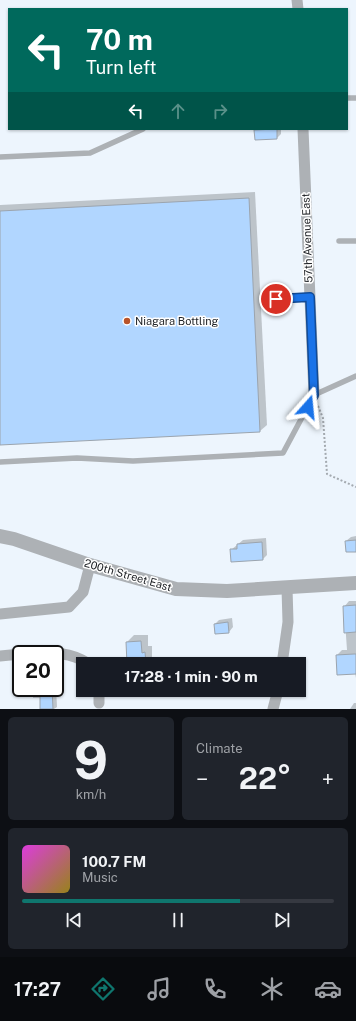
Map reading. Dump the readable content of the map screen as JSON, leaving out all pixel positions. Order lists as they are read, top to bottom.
{
  "streets": {
    "street": ["57th Avenue East", "200th Street East"]
  },
  "places": ["Niagara Bottling"],
  "page": {
    "turn": ["70 m", "Turn left"],
    "limit": "20",
    "trip": "17:28 · 1 min · 90 m",
    "tile": [
      ["9", "km/h"],
      "Climate"
    ],
    "heat": ["−", "22°", "+"],
    "song": ["100.7 FM", "Music"],
    "tabs": "17:27"
  }
}
